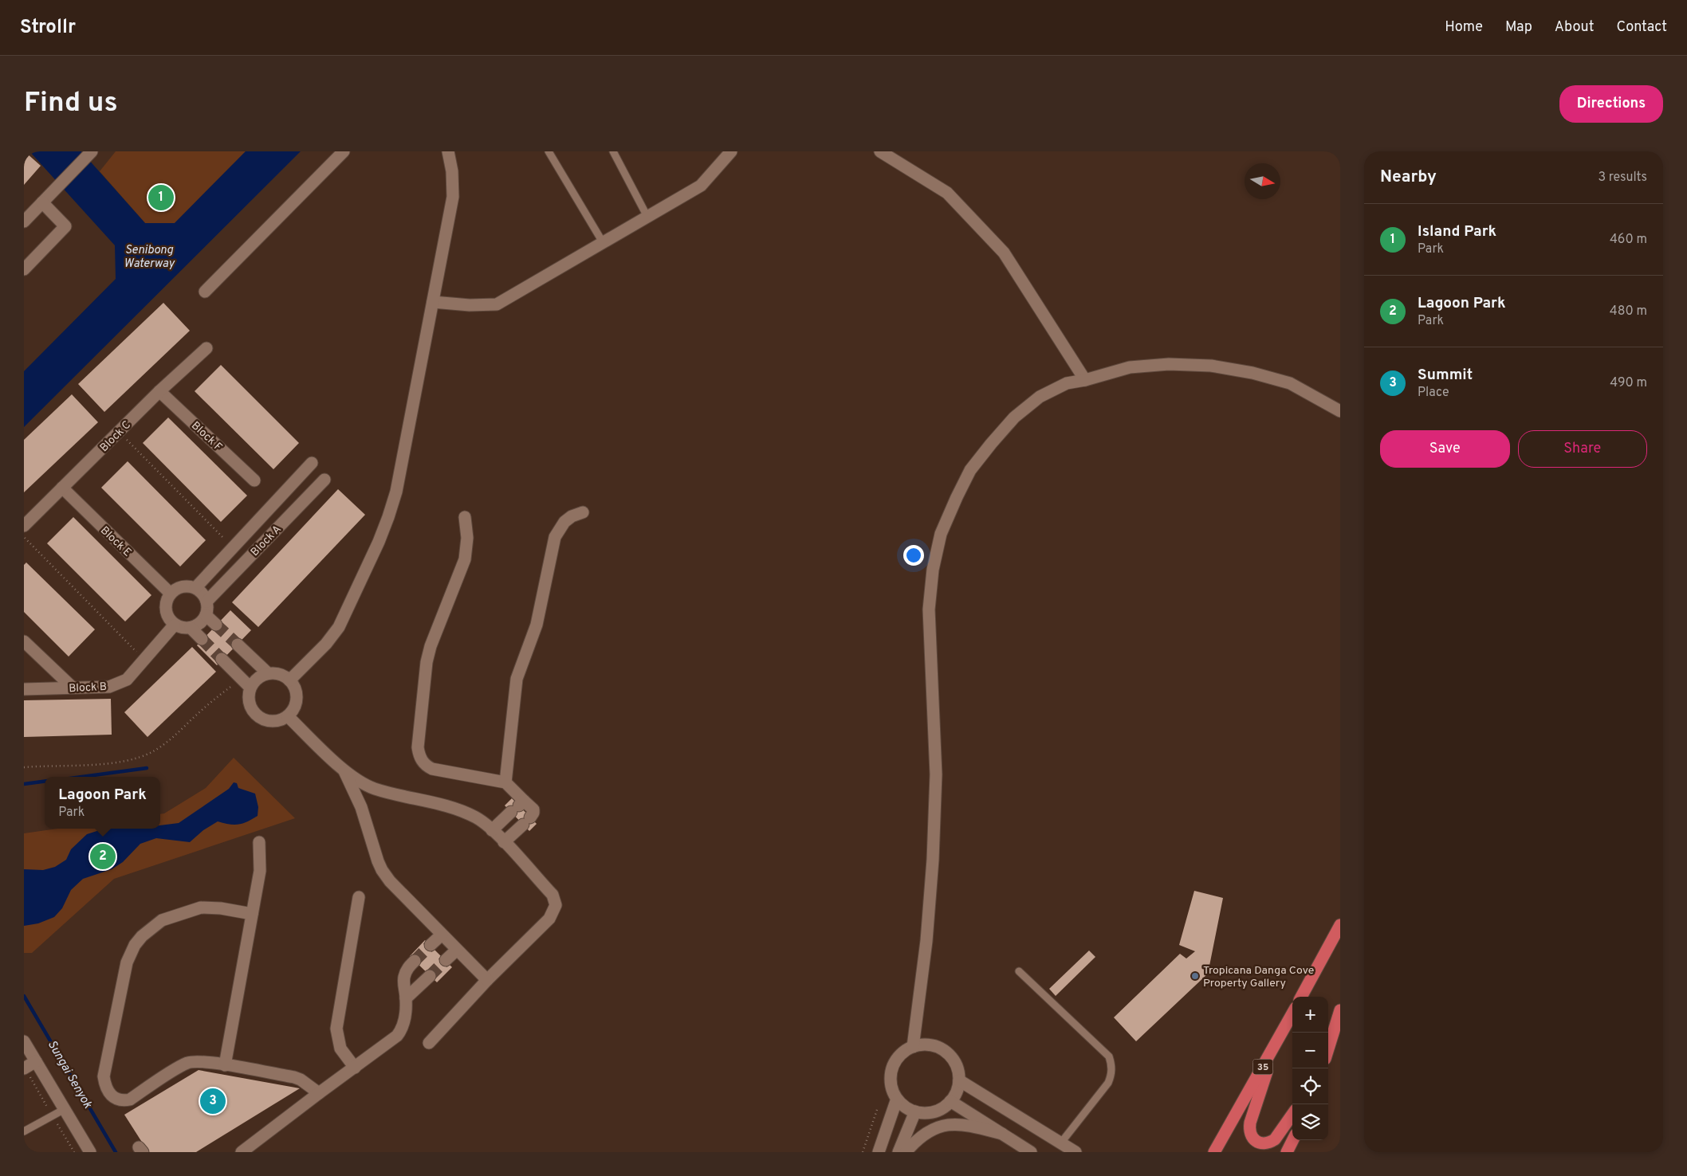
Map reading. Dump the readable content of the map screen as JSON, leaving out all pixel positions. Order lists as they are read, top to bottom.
{
  "streets": {
    "highway": ["35"],
    "street": [
      "Block C",
      "Block F",
      "Block A",
      "Block E",
      "Block B"
    ]
  },
  "crossings": [
    ["Block C", "Block F"],
    ["Block C", "Block E"],
    ["Block A", "Block E"],
    ["Block A", "Block B"],
    ["Block E", "Block B"]
  ],
  "water": ["Senibong Waterway", "Sungai Senyok"],
  "places": ["Tropicana Danga Cove Property Gallery"],
  "north": "right",
  "page": {
    "header": "Strollr",
    "nav": [
      "Home",
      "Map",
      "About",
      "Contact"
    ],
    "buttons": [
      "Directions",
      ["Save", "Share"]
    ],
    "title": "Find us",
    "heading": ["Nearby", "3 results"],
    "pins": ["1", "2", "3"],
    "list": [
      {
        "mark": "1",
        "name": "Island Park",
        "note": "Park",
        "value": "460 m"
      },
      {
        "mark": "2",
        "name": "Lagoon Park",
        "note": "Park",
        "value": "480 m"
      },
      {
        "mark": "3",
        "name": "Summit",
        "note": "Place",
        "value": "490 m"
      }
    ],
    "popup": ["Lagoon Park", "Park"],
    "map_buttons": ["+", "−"]
  }
}
